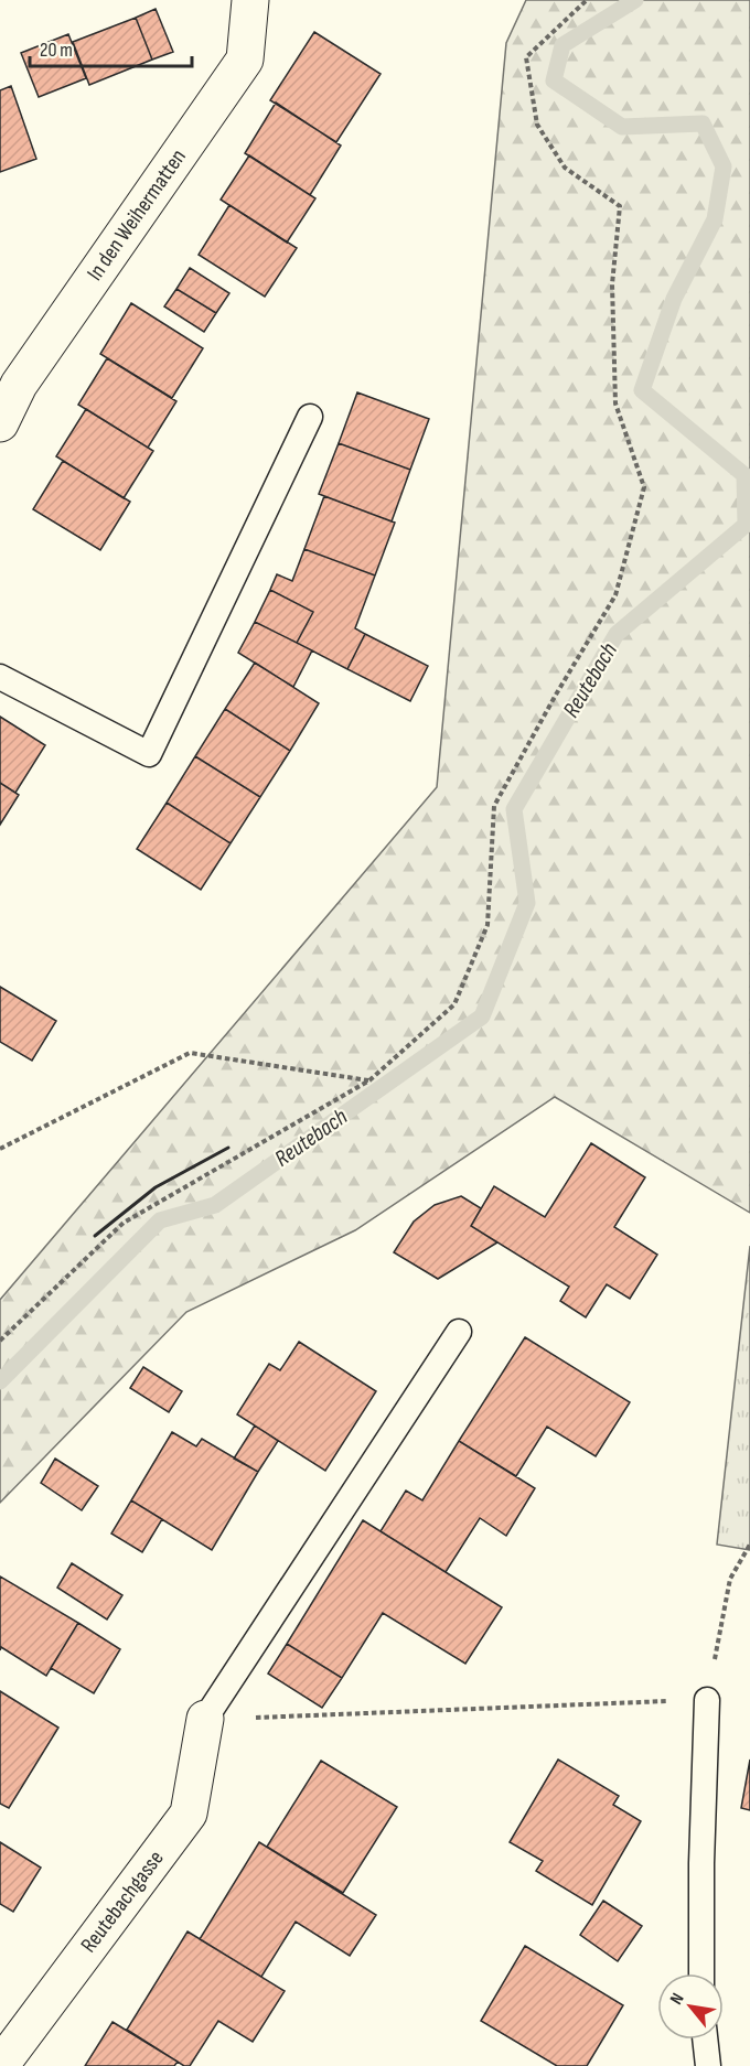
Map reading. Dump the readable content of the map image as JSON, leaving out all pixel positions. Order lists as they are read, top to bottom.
{
  "streets": {
    "street": ["In den Weihermatten", "Reutebachgasse"]
  },
  "water": ["Reutebach"],
  "scale_bar": "20 m",
  "north": "top left"
}
